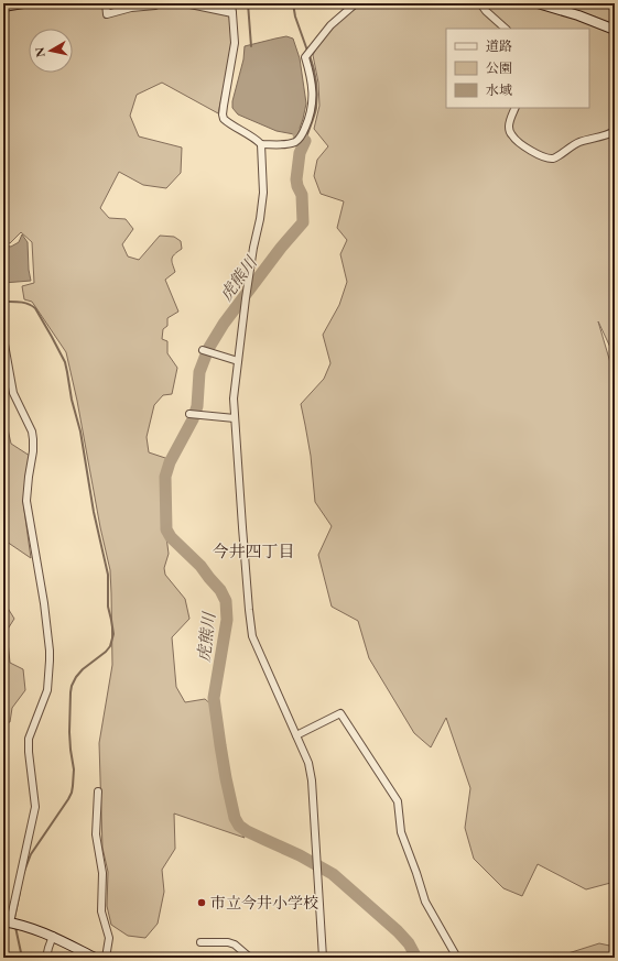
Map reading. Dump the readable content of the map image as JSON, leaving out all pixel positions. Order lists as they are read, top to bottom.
{
  "districts": ["今井四丁目"],
  "water": ["虎熊川"],
  "places": ["市立今井小学校"],
  "legend": ["道路", "公園", "水域"],
  "north": "left"
}
